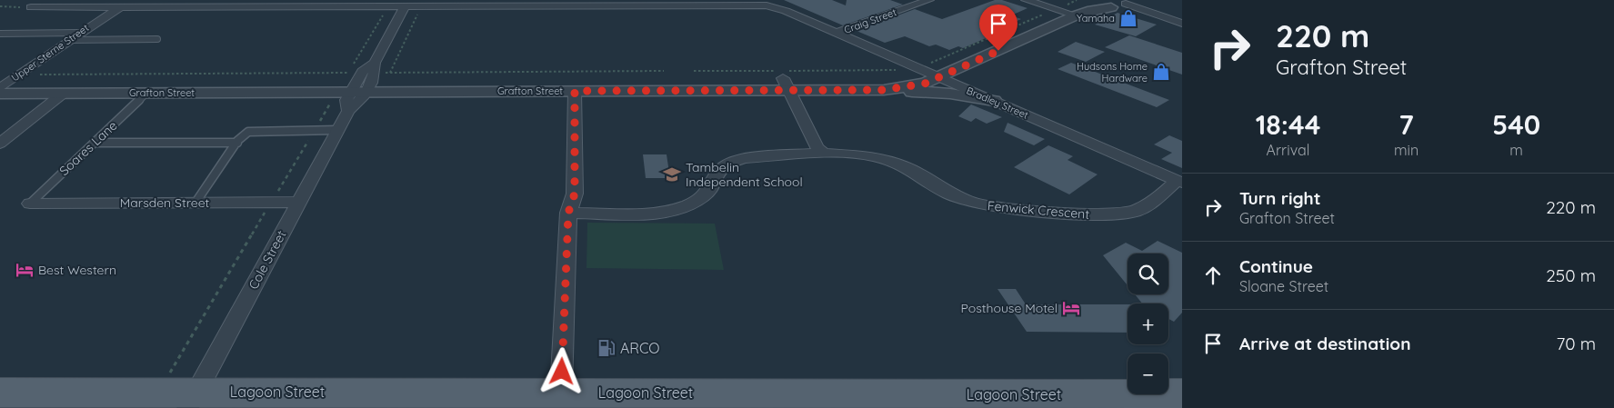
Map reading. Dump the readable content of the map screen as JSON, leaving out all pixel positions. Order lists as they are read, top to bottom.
{
  "streets": {
    "main road": ["Lagoon Street"],
    "street": [
      "Craig Street",
      "Upper Sterne Street",
      "Grafton Street",
      "Bradley Street",
      "Marsden Street",
      "Fenwick Crescent",
      "Cole Street"
    ],
    "lane": ["Soares Lane"]
  },
  "crossings": [
    ["Craig Street", "Bradley Street"],
    ["Upper Sterne Street", "Grafton Street"],
    ["Upper Sterne Street", "Bradley Street"],
    ["Grafton Street", "Bradley Street"],
    ["Grafton Street", "Soares Lane"],
    ["Grafton Street", "Cole Street"],
    ["Bradley Street", "Fenwick Crescent"],
    ["Soares Lane", "Marsden Street"],
    ["Marsden Street", "Cole Street"],
    ["Cole Street", "Lagoon Street"]
  ],
  "places": {
    "shop": ["Yamaha", "Hudsons Home Hardware"],
    "school or university": ["Tambelin Independent School"],
    "hotel": ["Best Western", "Posthouse Motel"],
    "fuel station": ["ARCO"]
  },
  "page": {
    "turn": ["220 m", "Grafton Street"],
    "eta": [
      "18:44",
      "Arrival",
      "7",
      "min",
      "540",
      "m"
    ],
    "list": [
      {
        "name": "Turn right",
        "note": "Grafton Street",
        "value": "220 m"
      },
      {
        "name": "Continue",
        "note": "Sloane Street",
        "value": "250 m"
      },
      {
        "name": "Arrive at destination",
        "value": "70 m"
      }
    ],
    "map_buttons": ["+", "−"]
  }
}
